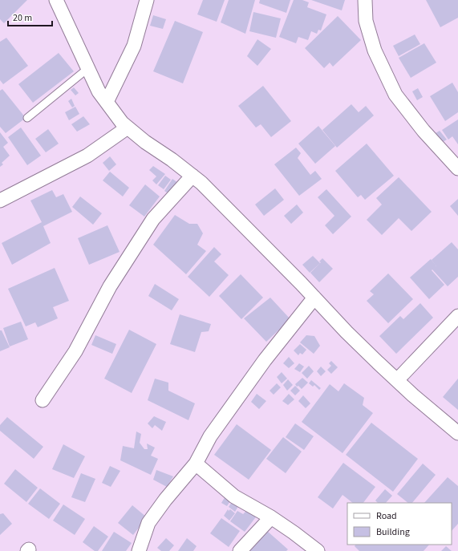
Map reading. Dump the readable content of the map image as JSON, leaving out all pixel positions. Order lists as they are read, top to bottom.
{
  "legend": ["Road", "Building"],
  "scale_bar": "20 m"
}
